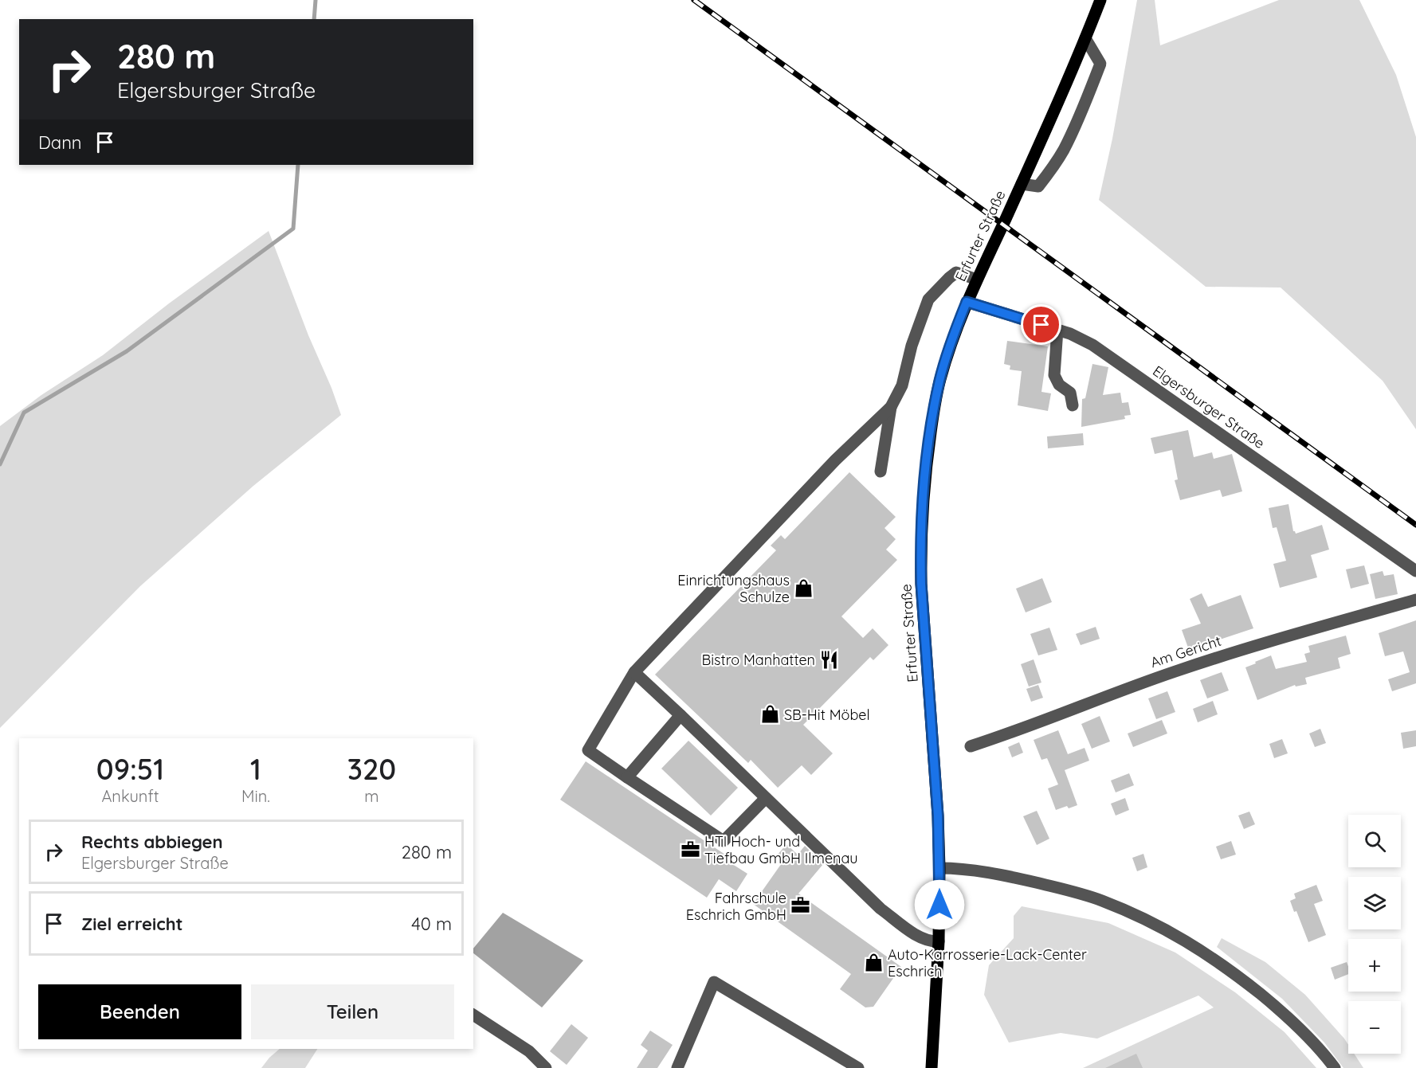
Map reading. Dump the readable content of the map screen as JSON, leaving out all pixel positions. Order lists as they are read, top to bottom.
{
  "streets": {
    "main road": ["Erfurter Straße"],
    "street": ["Elgersburger Straße", "Am Gericht"]
  },
  "crossings": [
    ["Erfurter Straße", "Elgersburger Straße"]
  ],
  "places": {
    "shop": ["Einrichtungshaus Schulze", "SB-Hit Möbel", "Auto-Karrosserie-Lack-Center Eschrich"],
    "restaurant": ["Bistro Manhatten"],
    "office": ["HTI Hoch- und Tiefbau GmbH Ilmenau", "Fahrschule Eschrich GmbH"]
  },
  "page": {
    "turn": ["280 m", "Elgersburger Straße"],
    "then": "Dann",
    "eta": [
      "09:51",
      "Ankunft",
      "1",
      "Min.",
      "320",
      "m"
    ],
    "map_buttons": ["+", "−"],
    "list": [
      {
        "name": "Rechts abbiegen",
        "note": "Elgersburger Straße",
        "value": "280 m"
      },
      {
        "name": "Ziel erreicht",
        "value": "40 m"
      }
    ],
    "buttons": ["Beenden", "Teilen"]
  }
}
